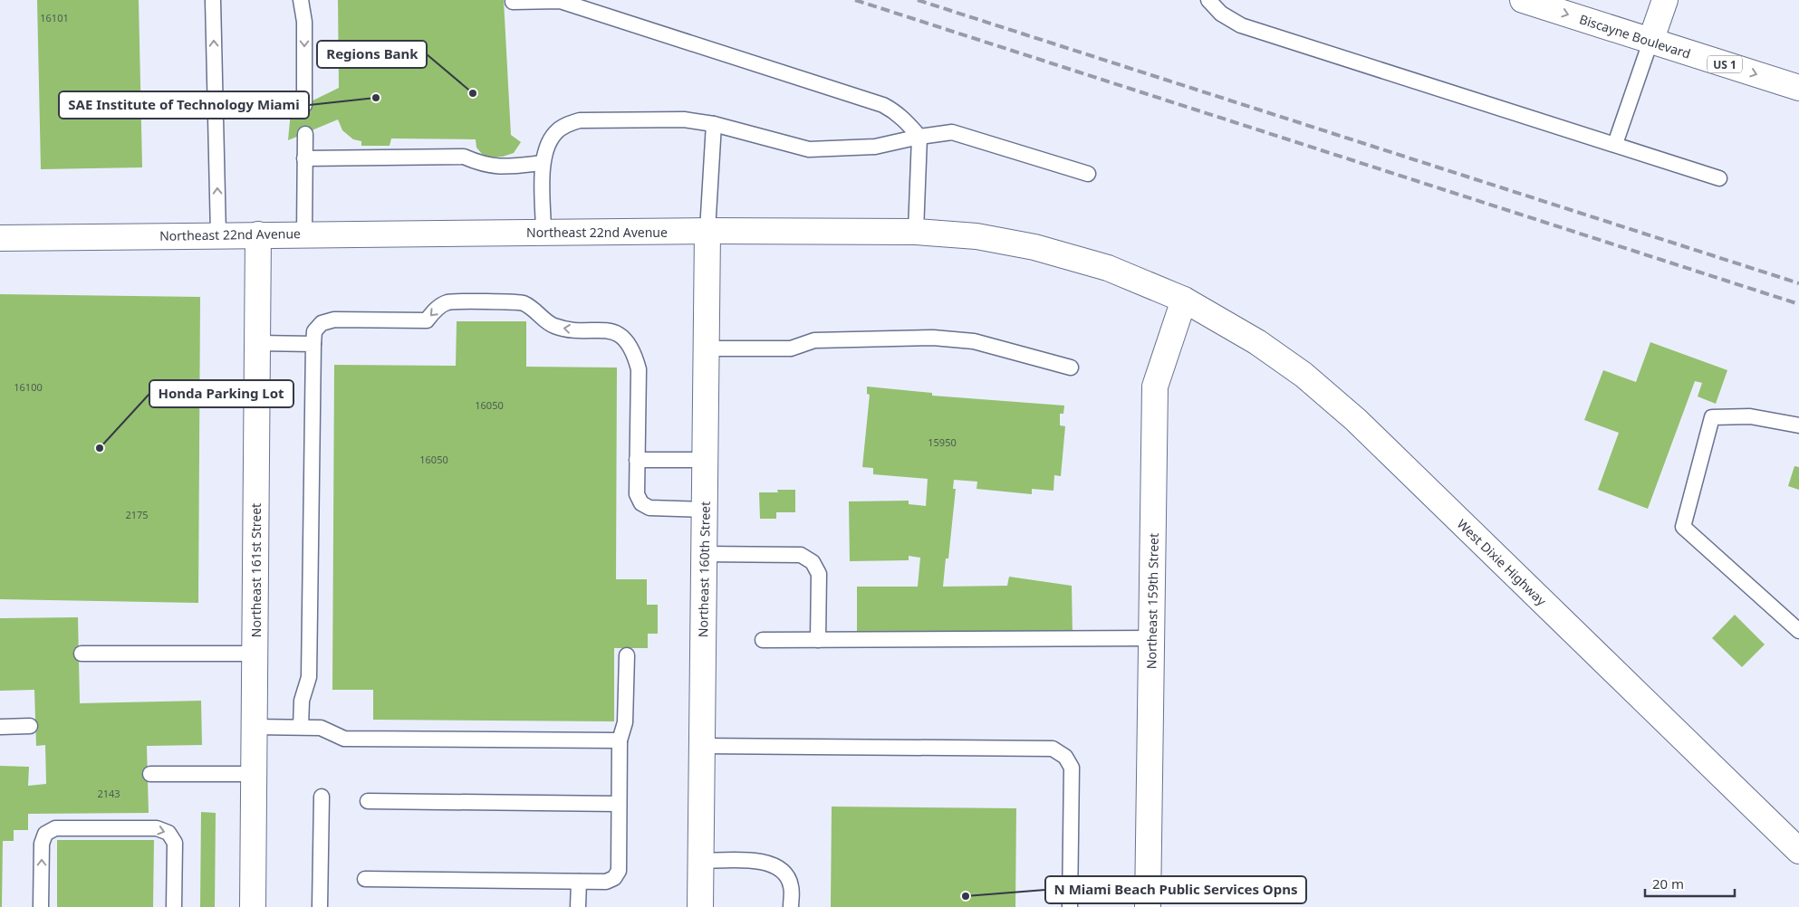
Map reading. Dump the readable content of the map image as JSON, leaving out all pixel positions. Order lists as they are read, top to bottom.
{
  "streets": {
    "main road": [
      "Biscayne Boulevard",
      "US 1",
      "Northeast 22nd Avenue",
      "West Dixie Highway",
      "Northeast 160th Street",
      "Northeast 161st Street",
      "Northeast 159th Street"
    ]
  },
  "crossings": [
    ["Northeast 22nd Avenue", "West Dixie Highway"],
    ["Northeast 22nd Avenue", "Northeast 160th Street"],
    ["Northeast 22nd Avenue", "Northeast 161st Street"],
    ["Northeast 22nd Avenue", "Northeast 159th Street"],
    ["West Dixie Highway", "Northeast 159th Street"]
  ],
  "one_way": ["Biscayne Boulevard"],
  "places": [
    "Regions Bank",
    "SAE Institute of Technology Miami",
    "Honda Parking Lot",
    "N Miami Beach Public Services Opns"
  ],
  "house_numbers": [
    "16101",
    "16100",
    "16050",
    "15950",
    "16050",
    "2175",
    "2143"
  ],
  "scale_bar": "20 m"
}
